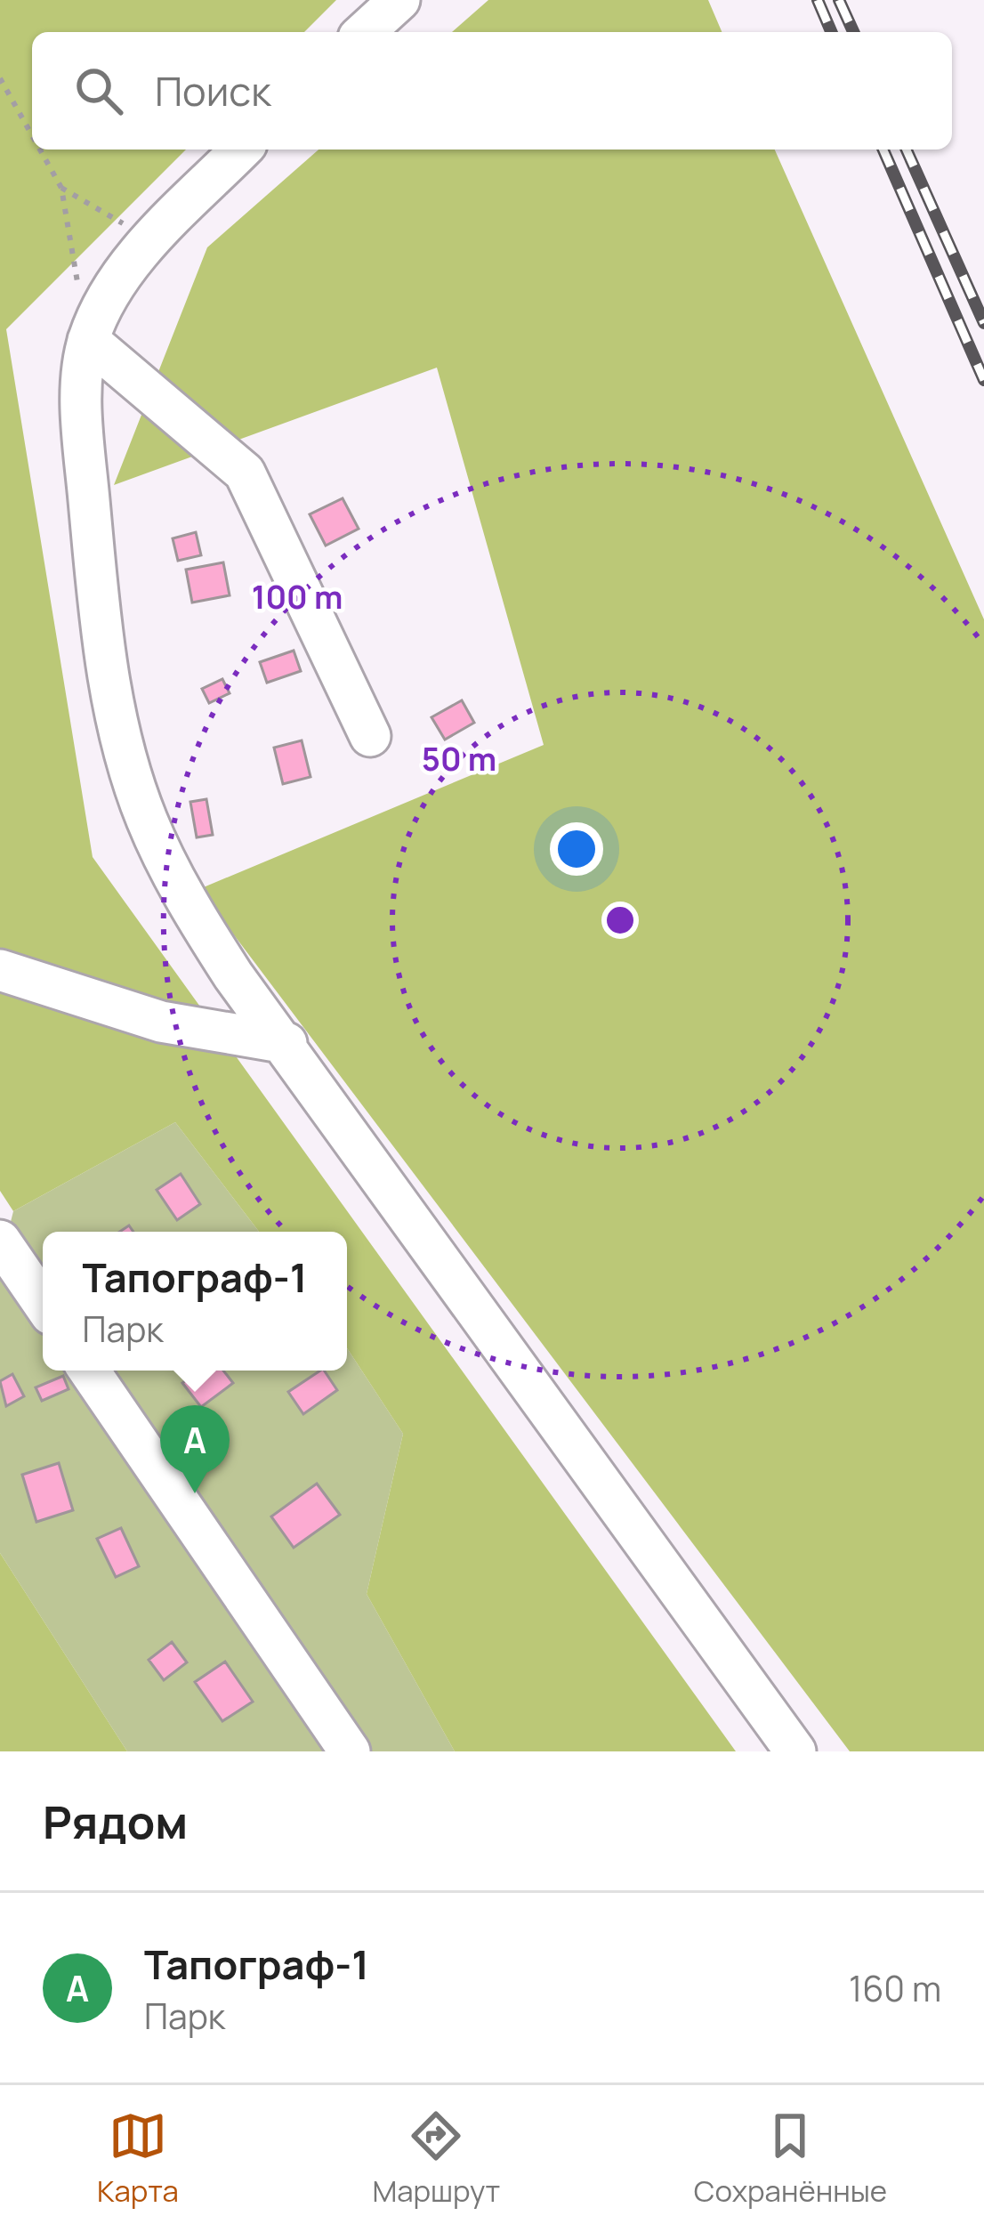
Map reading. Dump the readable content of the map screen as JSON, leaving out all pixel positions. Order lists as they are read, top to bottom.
{
  "page": {
    "search": "Поиск",
    "popup": ["Тапограф-1", "Парк"],
    "pins": "A",
    "heading": "Рядом",
    "list": [
      {
        "mark": "A",
        "name": "Тапограф-1",
        "note": "Парк",
        "value": "160 m"
      }
    ],
    "nav": ["Карта", "Маршрут", "Сохранённые"]
  },
  "rings": ["100 m", "50 m"]
}
